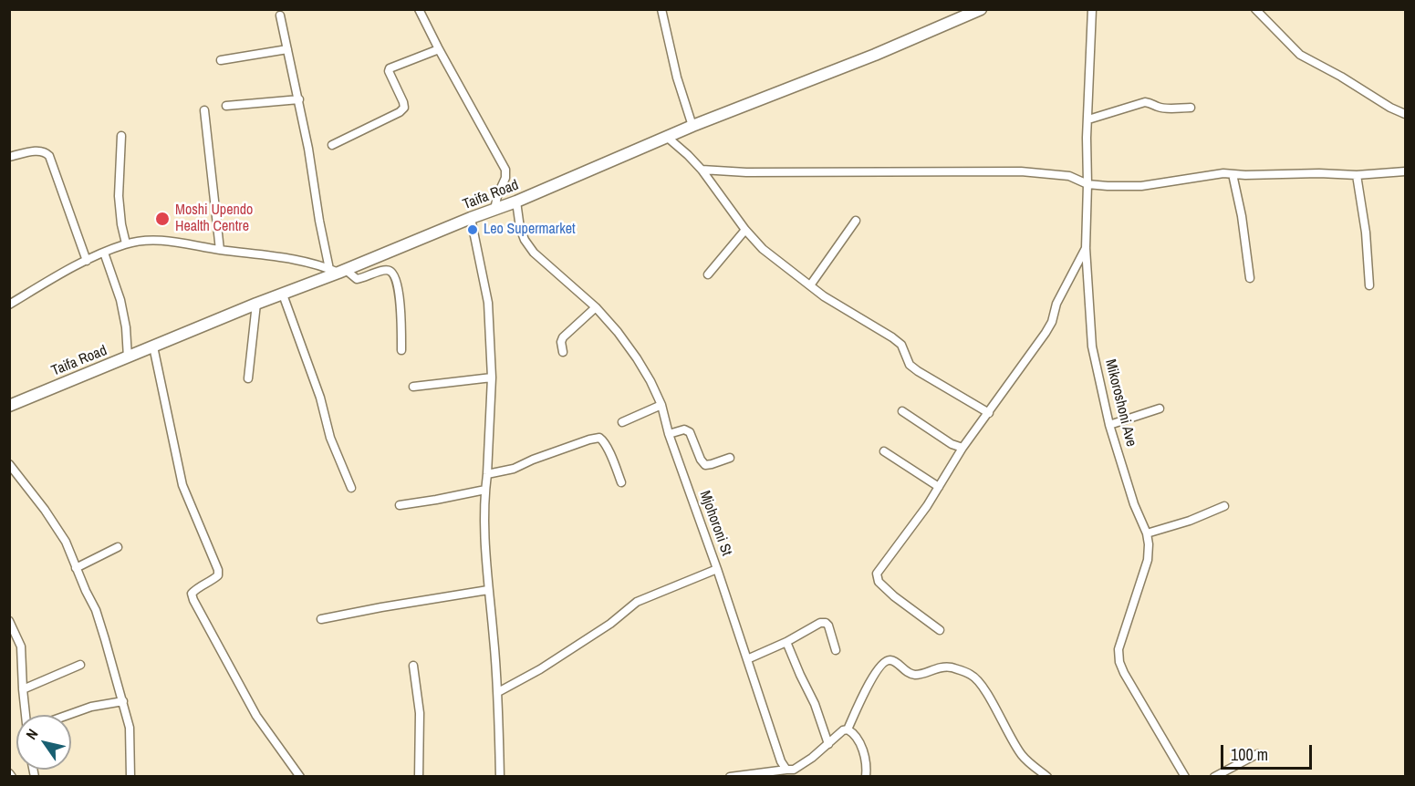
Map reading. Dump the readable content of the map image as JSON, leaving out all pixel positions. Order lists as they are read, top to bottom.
{
  "streets": {
    "highway": ["Taifa Road"],
    "street": ["Mikoroshoni Ave", "Mjohoroni St"]
  },
  "crossings": [
    ["Taifa Road", "Mjohoroni St"]
  ],
  "places": ["Moshi Upendo Health Centre", "Leo Supermarket"],
  "scale_bar": "100 m",
  "north": "top left"
}
